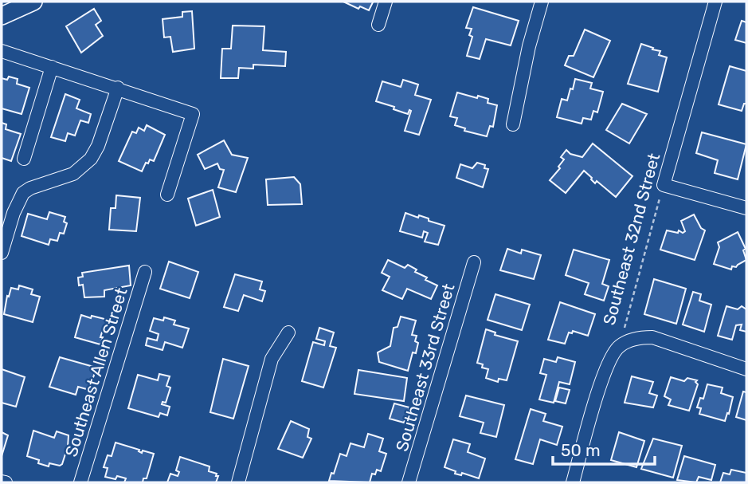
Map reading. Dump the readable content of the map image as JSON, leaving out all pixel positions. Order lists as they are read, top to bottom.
{
  "streets": {
    "street": ["Southeast 32nd Street", "Southeast 33rd Street", "Southeast Allen Street"]
  },
  "scale_bar": "50 m"
}
